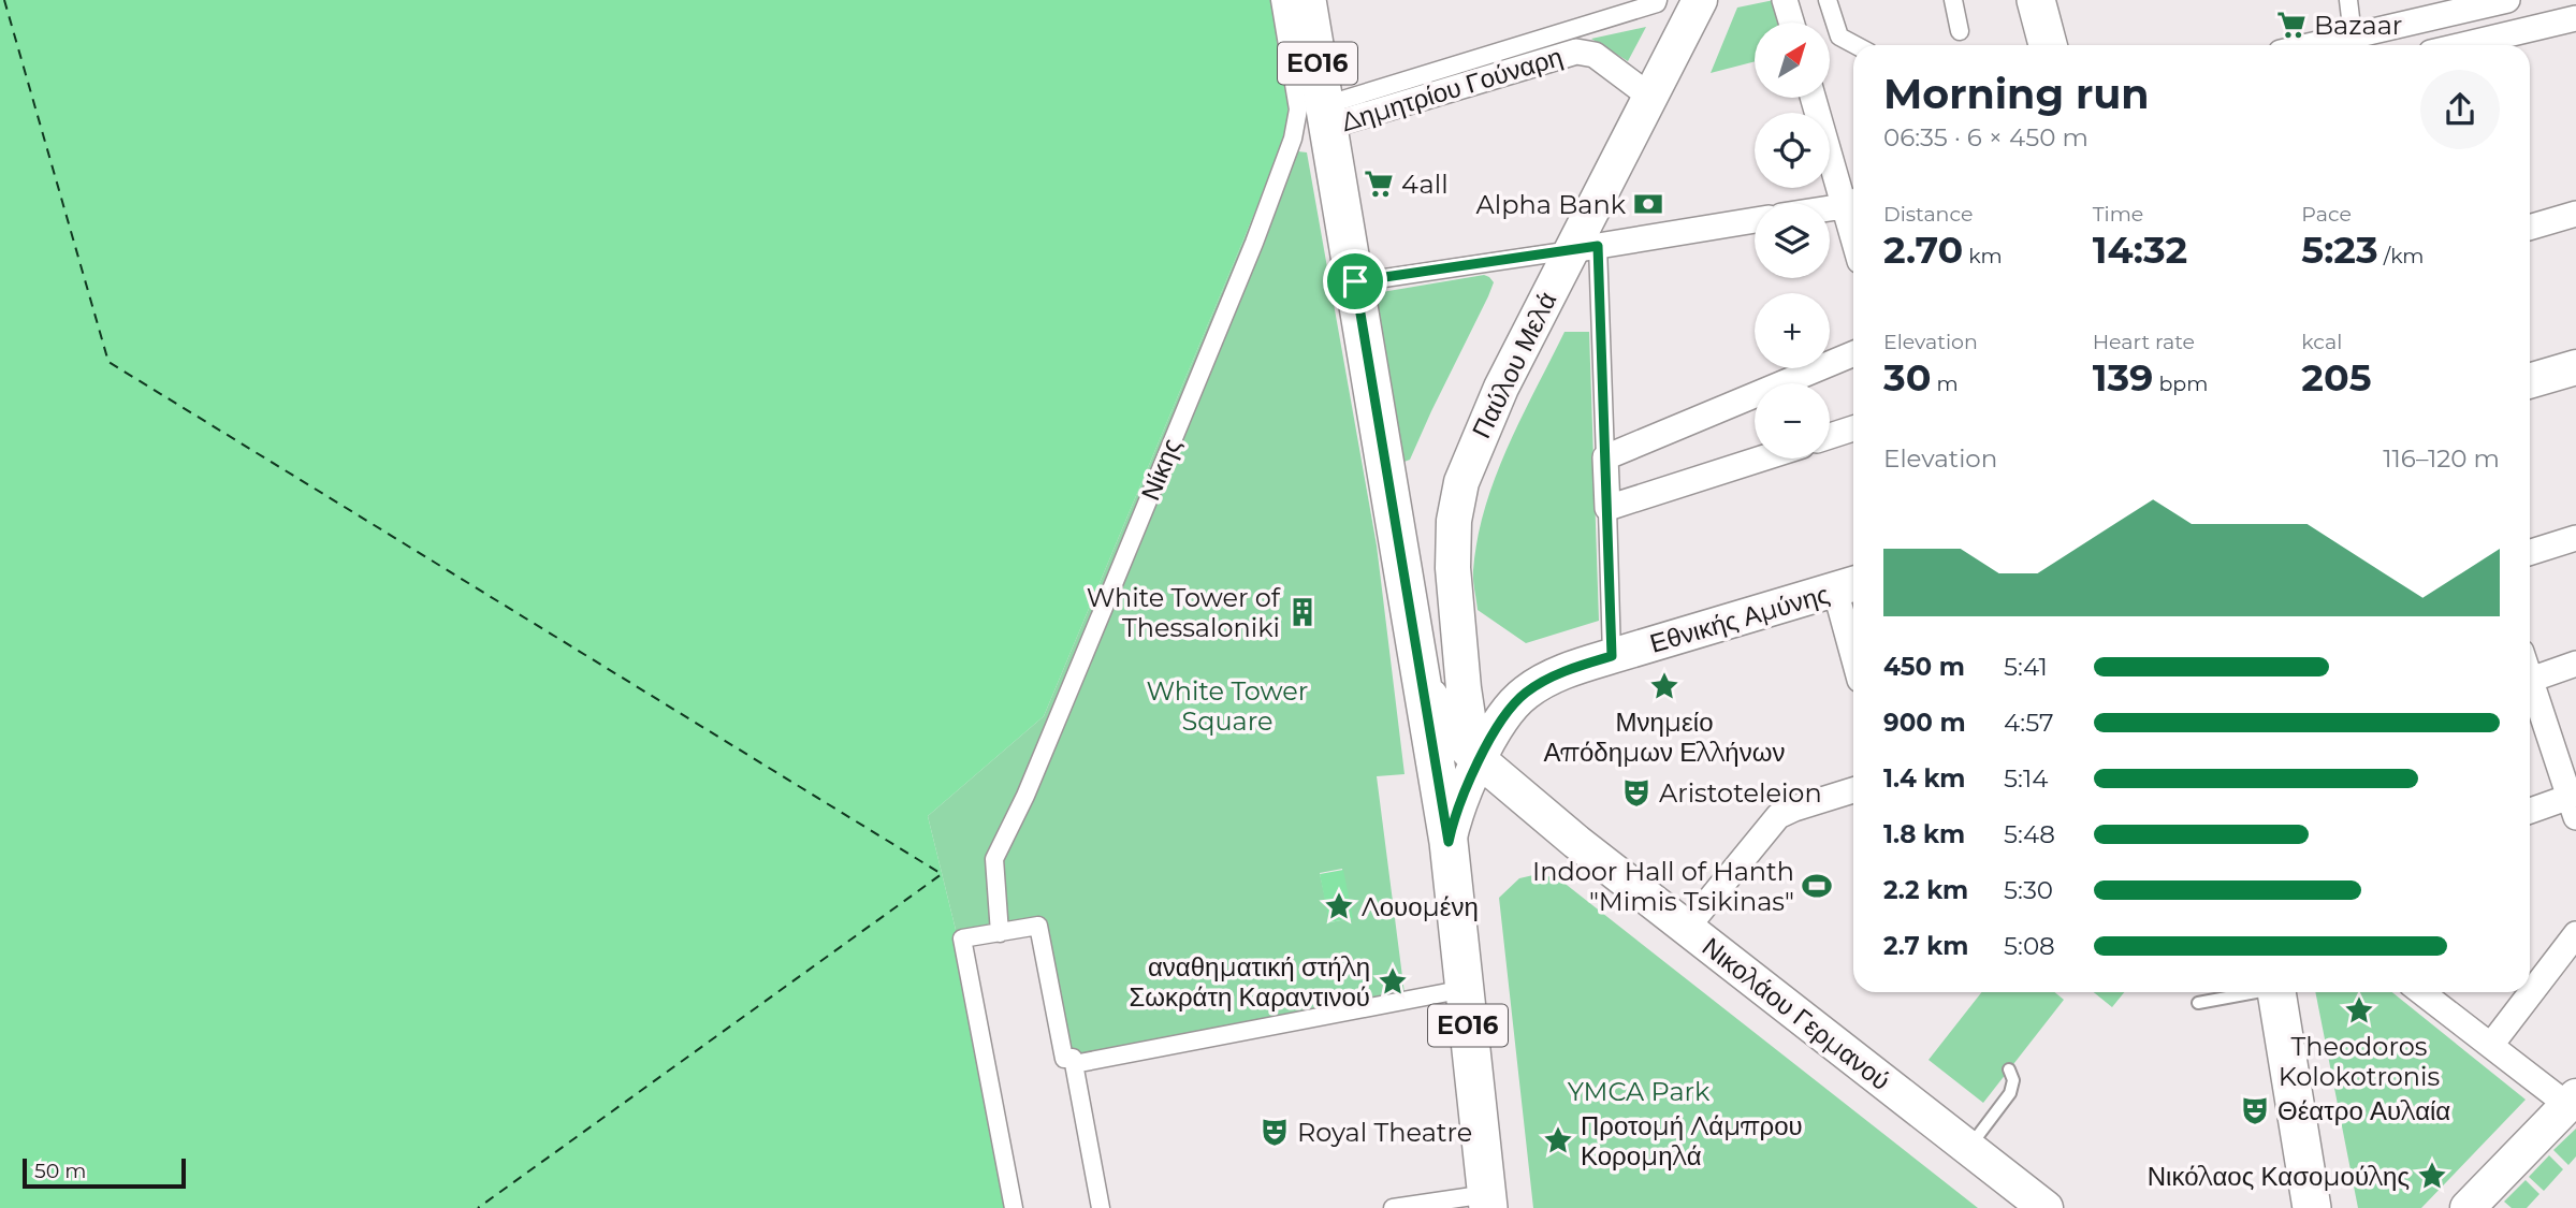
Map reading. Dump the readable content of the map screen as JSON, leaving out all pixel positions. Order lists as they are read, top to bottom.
{
  "streets": {
    "main road": [
      "ΕΟ16",
      "Παύλου Μελά",
      "Εθνικής Αμύνης",
      "Νικολάου Γερμανού"
    ],
    "street": ["Δημητρίου Γούναρη", "Νίκης"]
  },
  "crossings": [
    ["ΕΟ16", "Δημητρίου Γούναρη"],
    ["ΕΟ16", "Εθνικής Αμύνης"],
    ["Δημητρίου Γούναρη", "Παύλου Μελά"],
    ["Παύλου Μελά", "Εθνικής Αμύνης"],
    ["Παύλου Μελά", "Νικολάου Γερμανού"],
    ["Εθνικής Αμύνης", "Νικολάου Γερμανού"]
  ],
  "parks": ["White Tower Square", "YMCA Park"],
  "places": {
    "supermarket": ["Bazaar", "4all"],
    "bank": ["Alpha Bank"],
    "building": ["White Tower of Thessaloniki"],
    "place": [
      "Μνημείο Απόδημων Ελλήνων",
      "Λουομένη",
      "αναθηματική στήλη Σωκράτη Καραντινού",
      "Theodoros Kolokotronis",
      "Προτομή Λάμπρου Κορομηλά",
      "Νικόλαος Κασομούλης"
    ],
    "theatre": ["Aristoteleion", "Θέατρο Αυλαία", "Royal Theatre"],
    "sports": ["Indoor Hall of Hanth \"Mimis Tsikinas\""]
  },
  "scale_bar": "50 m",
  "north": "top right",
  "page": {
    "map_buttons": ["+", "−"],
    "heading": ["Morning run", "06:35 · 6 × 450 m"],
    "stats": [
      ["Distance", "2.70 km"],
      ["Time", "14:32"],
      ["Pace", "5:23 /km"],
      ["Elevation", "30 m"],
      ["Heart rate", "139 bpm"],
      ["kcal", "205"]
    ],
    "chart": ["Elevation", "116–120 m"],
    "list": [
      {
        "name": "450 m",
        "note": "5:41"
      },
      {
        "name": "900 m",
        "note": "4:57"
      },
      {
        "name": "1.4 km",
        "note": "5:14"
      },
      {
        "name": "1.8 km",
        "note": "5:48"
      },
      {
        "name": "2.2 km",
        "note": "5:30"
      },
      {
        "name": "2.7 km",
        "note": "5:08"
      }
    ],
    "scale": "50 m"
  }
}
